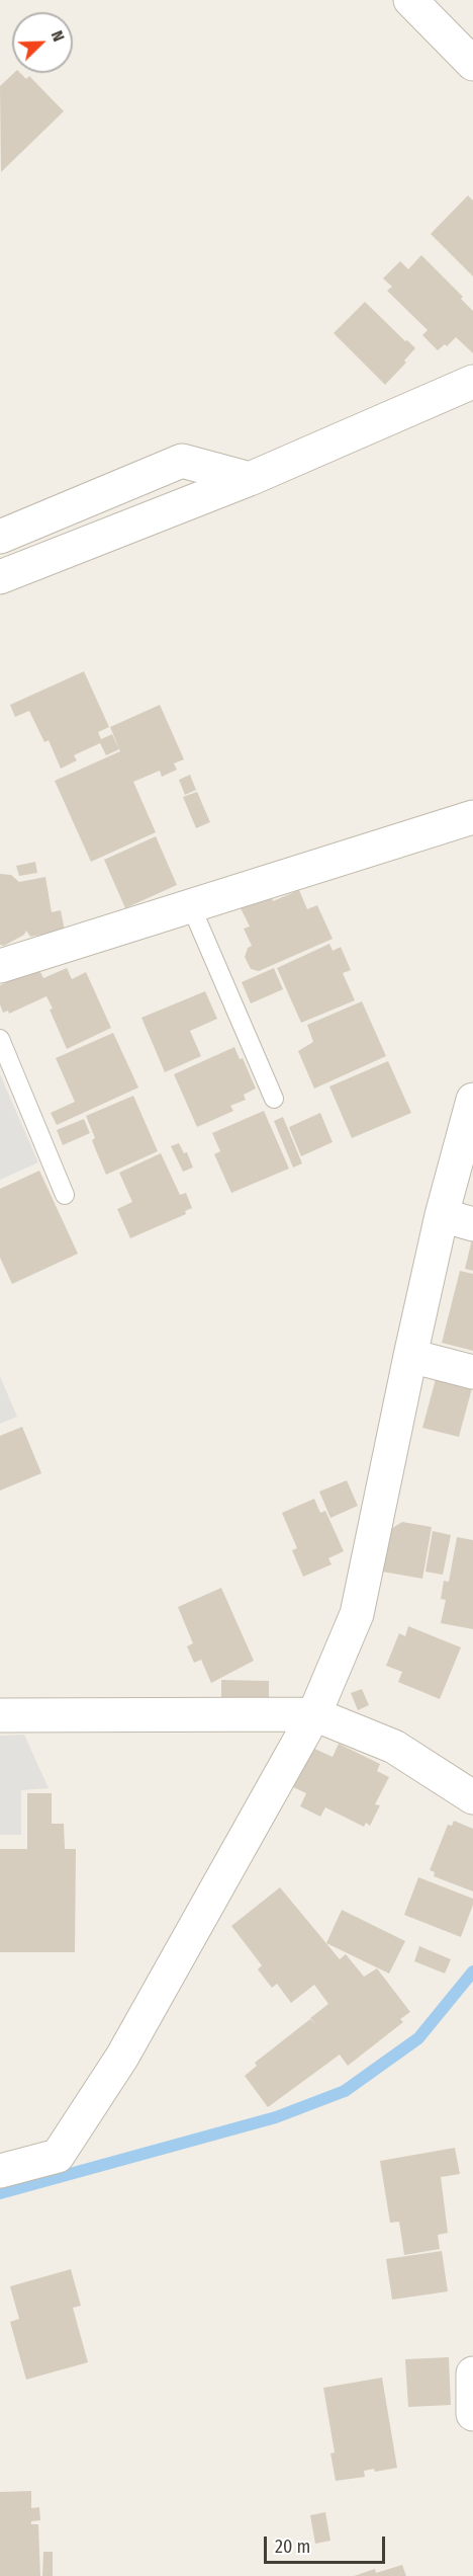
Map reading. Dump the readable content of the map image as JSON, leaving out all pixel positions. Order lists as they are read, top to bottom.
{
  "scale_bar": "20 m",
  "north": "top right"
}
